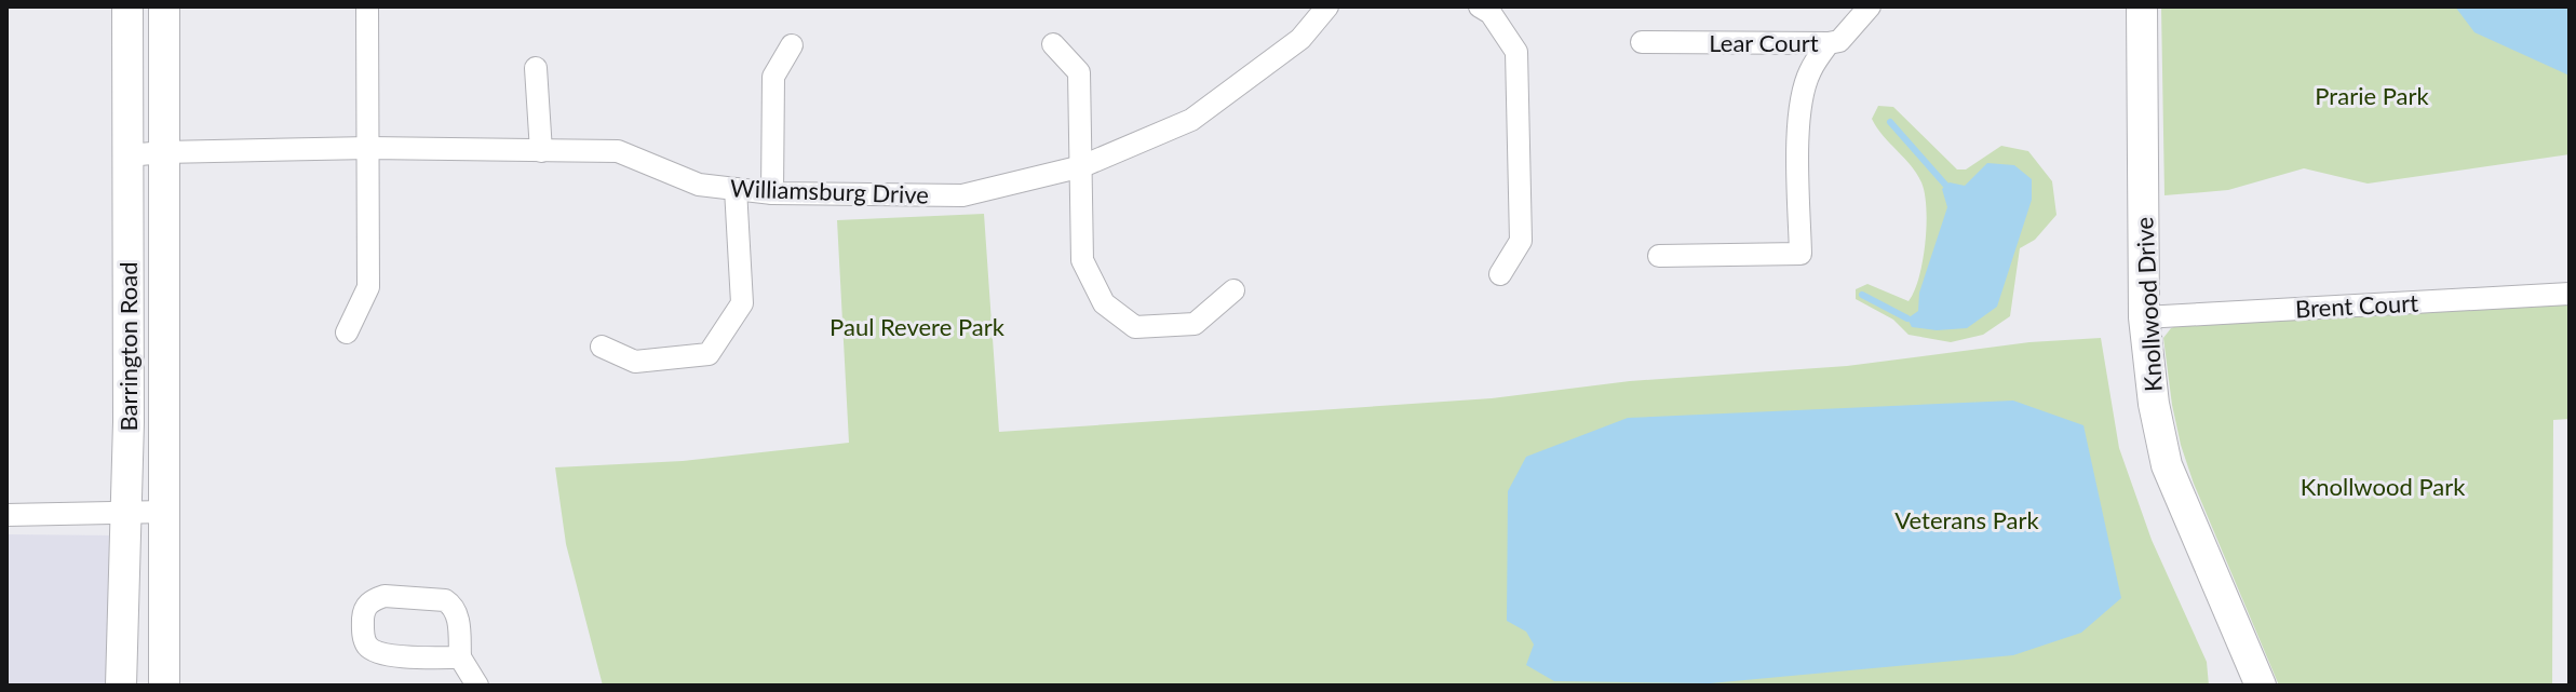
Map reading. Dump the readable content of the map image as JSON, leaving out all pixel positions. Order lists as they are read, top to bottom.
{
  "streets": {
    "main road": ["Knollwood Drive", "Barrington Road"],
    "street": ["Lear Court", "Williamsburg Drive", "Brent Court"]
  },
  "crossings": [
    ["Williamsburg Drive", "Barrington Road"],
    ["Knollwood Drive", "Brent Court"]
  ],
  "parks": [
    "Prarie Park",
    "Paul Revere Park",
    "Knollwood Park",
    "Veterans Park"
  ]
}
